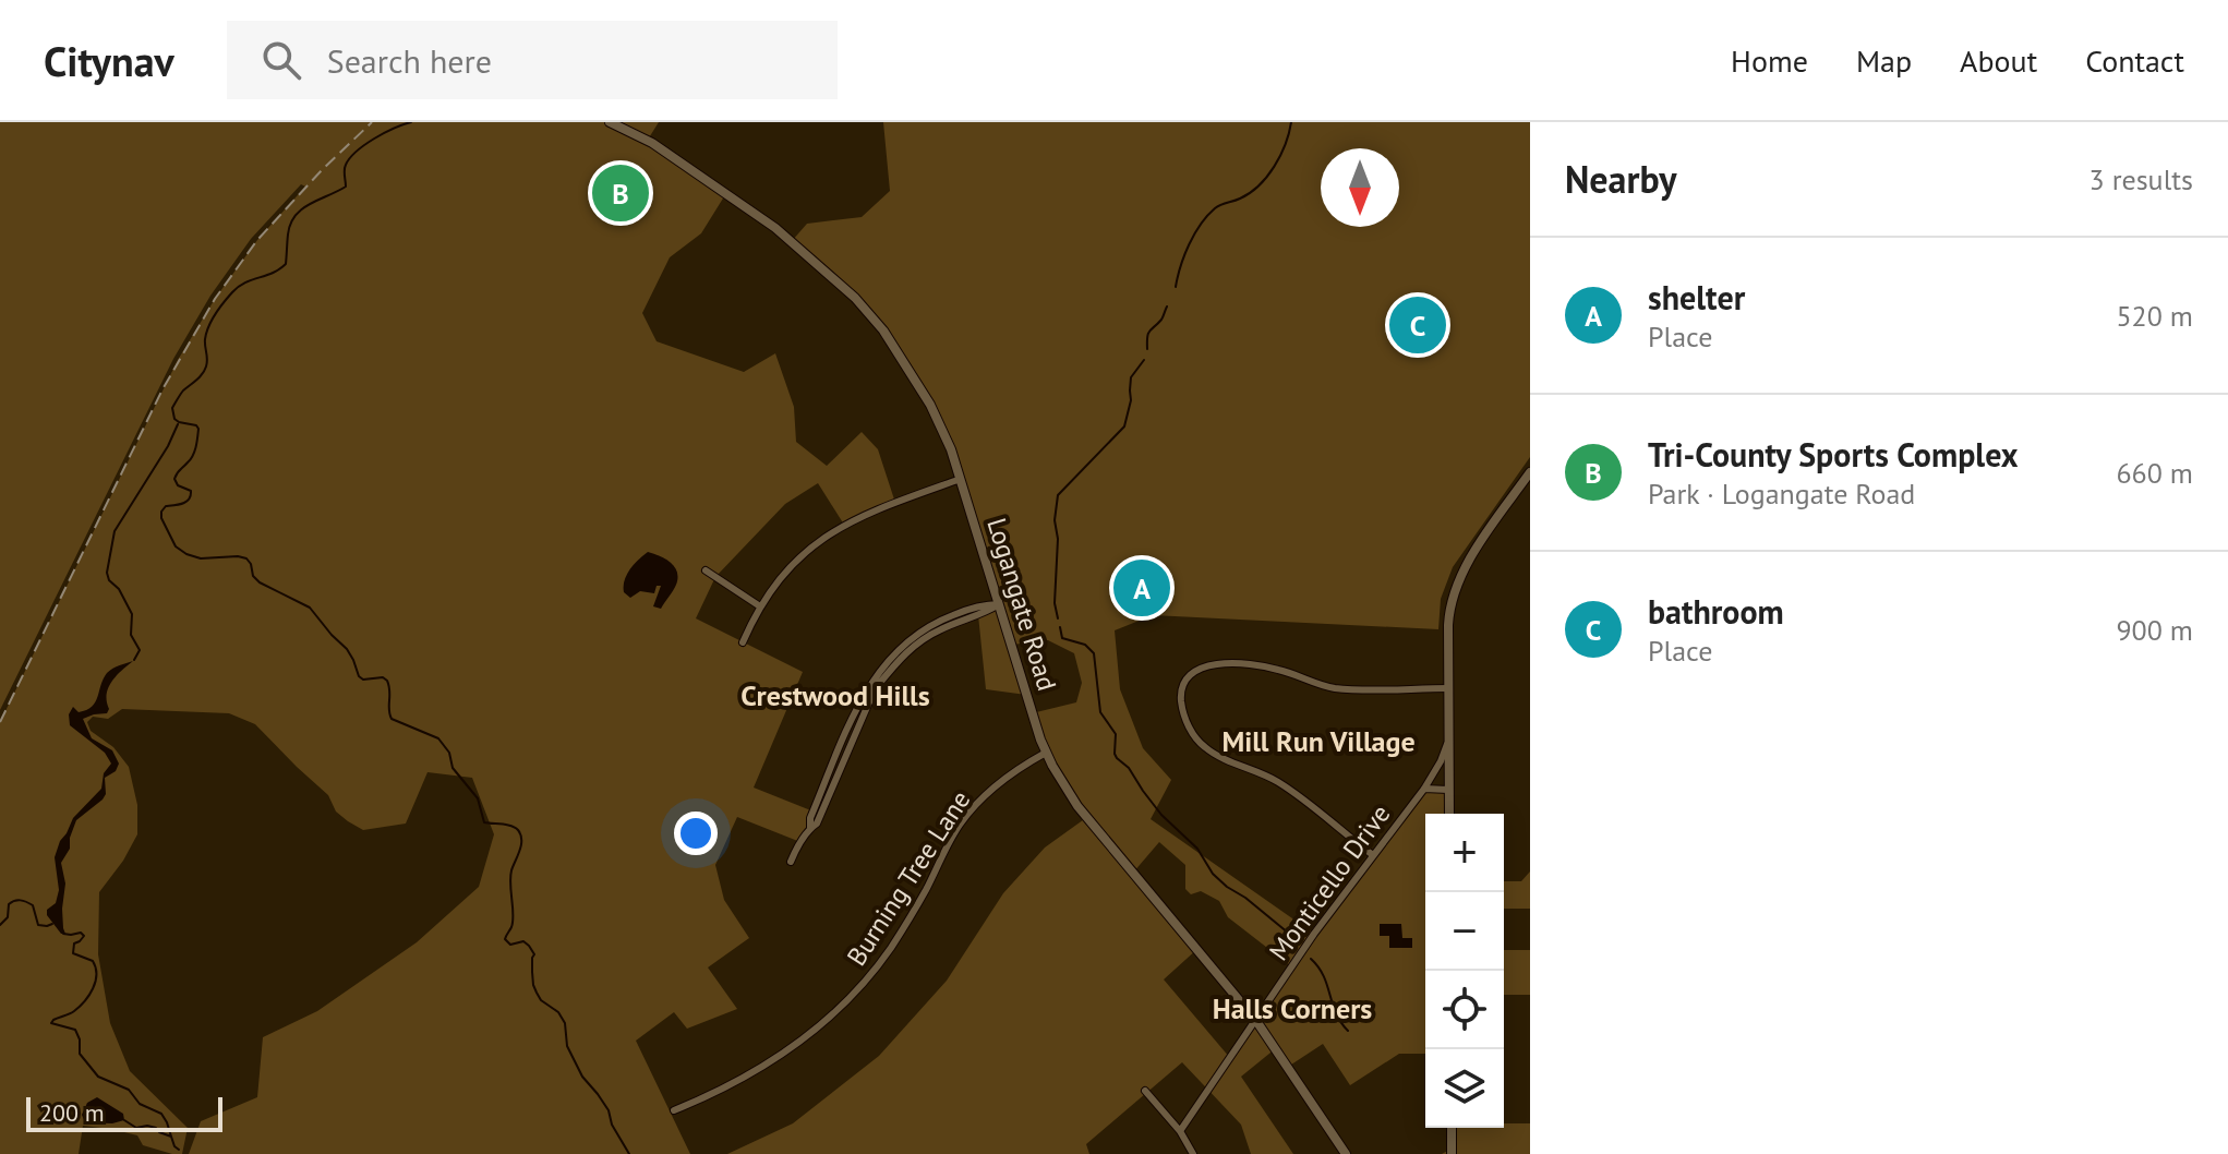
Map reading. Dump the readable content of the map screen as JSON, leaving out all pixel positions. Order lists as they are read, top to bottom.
{
  "streets": {
    "street": ["Logangate Road", "Burning Tree Lane", "Monticello Drive"]
  },
  "crossings": [
    ["Logangate Road", "Burning Tree Lane"],
    ["Logangate Road", "Monticello Drive"]
  ],
  "districts": ["Crestwood Hills", "Mill Run Village", "Halls Corners"],
  "scale_bar": "200 m",
  "north": "bottom",
  "page": {
    "header": "Citynav",
    "search": "Search here",
    "nav": [
      "Home",
      "Map",
      "About",
      "Contact"
    ],
    "heading": ["Nearby", "3 results"],
    "pins": ["B", "C", "A"],
    "list": [
      {
        "mark": "A",
        "name": "shelter",
        "note": "Place",
        "value": "520 m"
      },
      {
        "mark": "B",
        "name": "Tri-County Sports Complex",
        "note": "Park · Logangate Road",
        "value": "660 m"
      },
      {
        "mark": "C",
        "name": "bathroom",
        "note": "Place",
        "value": "900 m"
      }
    ],
    "map_buttons": ["+", "−"],
    "scale": "200 m"
  }
}
